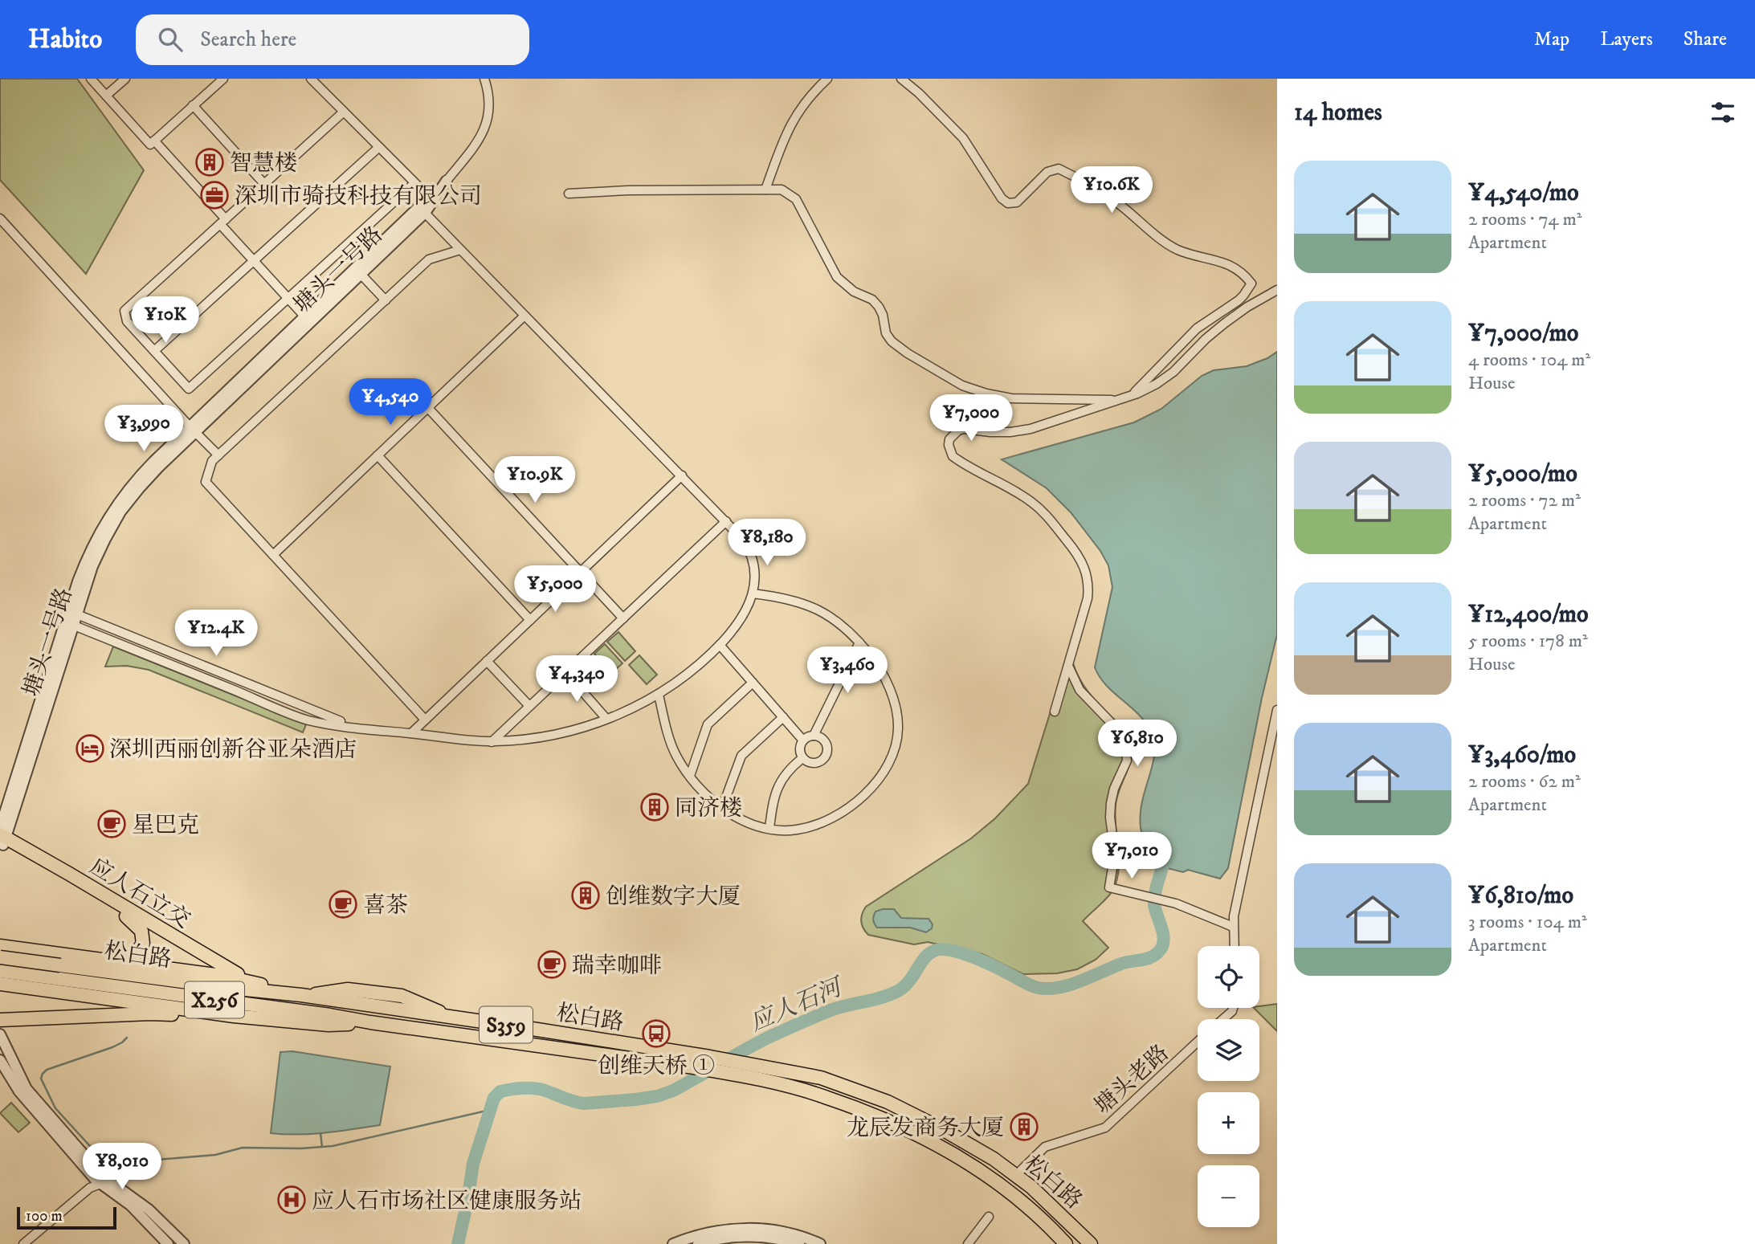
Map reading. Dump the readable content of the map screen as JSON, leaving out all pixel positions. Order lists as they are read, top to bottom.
{
  "streets": {
    "main road": [
      "应人石立交",
      "松白路",
      "X256",
      "S359"
    ],
    "street": ["塘头一号路", "塘头老路"]
  },
  "crossings": [
    ["塘头一号路", "应人石立交"],
    ["应人石立交", "S359"],
    ["松白路", "S359"],
    ["松白路", "塘头老路"]
  ],
  "water": ["应人石河"],
  "places": {
    "building": [
      "智慧楼",
      "同济楼",
      "创维数字大厦",
      "龙辰发商务大厦"
    ],
    "office": ["深圳市骑技科技有限公司"],
    "hotel": ["深圳西丽创新谷亚朵酒店"],
    "cafe": ["星巴克", "喜茶", "瑞幸咖啡"],
    "bus stop": ["创维天桥 ①"],
    "hospital": ["应人石市场社区健康服务站"]
  },
  "scale_bar": "100 m",
  "page": {
    "header": "Habito",
    "search": "Search here",
    "nav": ["Map", "Layers", "Share"],
    "heading": "14 homes",
    "list": [
      {
        "name": "¥4,540/mo",
        "note": "2 rooms · 74 m² · Apartment"
      },
      {
        "name": "¥7,000/mo",
        "note": "4 rooms · 104 m² · House"
      },
      {
        "name": "¥5,000/mo",
        "note": "2 rooms · 72 m² · Apartment"
      },
      {
        "name": "¥12,400/mo",
        "note": "5 rooms · 178 m² · House"
      },
      {
        "name": "¥3,460/mo",
        "note": "2 rooms · 62 m² · Apartment"
      },
      {
        "name": "¥6,810/mo",
        "note": "3 rooms · 104 m² · Apartment"
      }
    ],
    "price": [
      "¥10.6K",
      "¥10K",
      "¥4,540",
      "¥7,000",
      "¥3,990",
      "¥10.9K",
      "¥8,180",
      "¥5,000",
      "¥12.4K",
      "¥3,460",
      "¥4,340",
      "¥6,810",
      "¥7,010",
      "¥8,010"
    ],
    "map_buttons": ["+", "−"],
    "scale": "100 m"
  }
}
